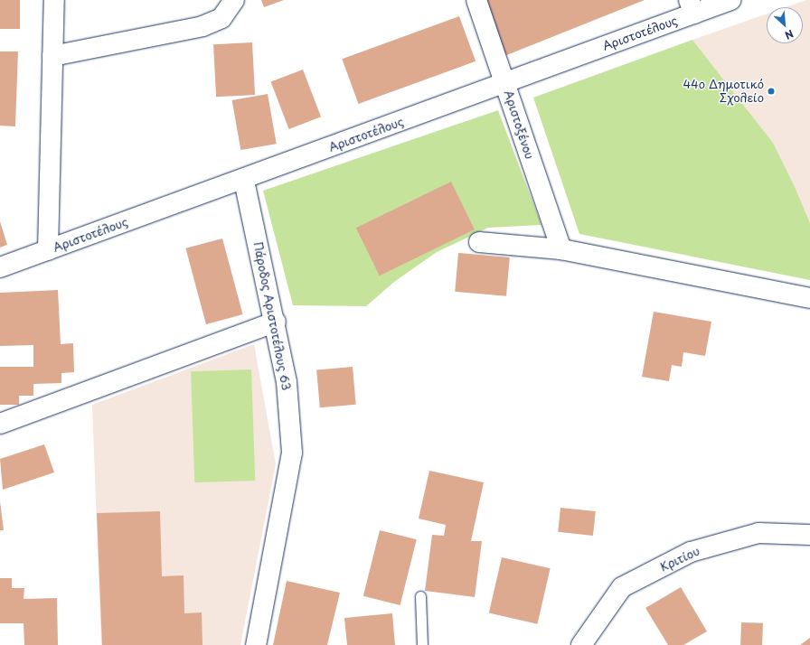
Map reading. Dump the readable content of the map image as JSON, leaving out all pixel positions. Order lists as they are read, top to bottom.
{
  "streets": {
    "street": [
      "Αριστοτέλους",
      "Αριστοξένου",
      "Πάροδος Αριστοτέλους 63",
      "Κριτίου"
    ]
  },
  "crossings": [
    ["Αριστοτέλους", "Αριστοξένου"],
    ["Αριστοτέλους", "Πάροδος Αριστοτέλους 63"]
  ],
  "places": ["44ο Δημοτικό Σχολείο"],
  "north": "bottom right"
}
